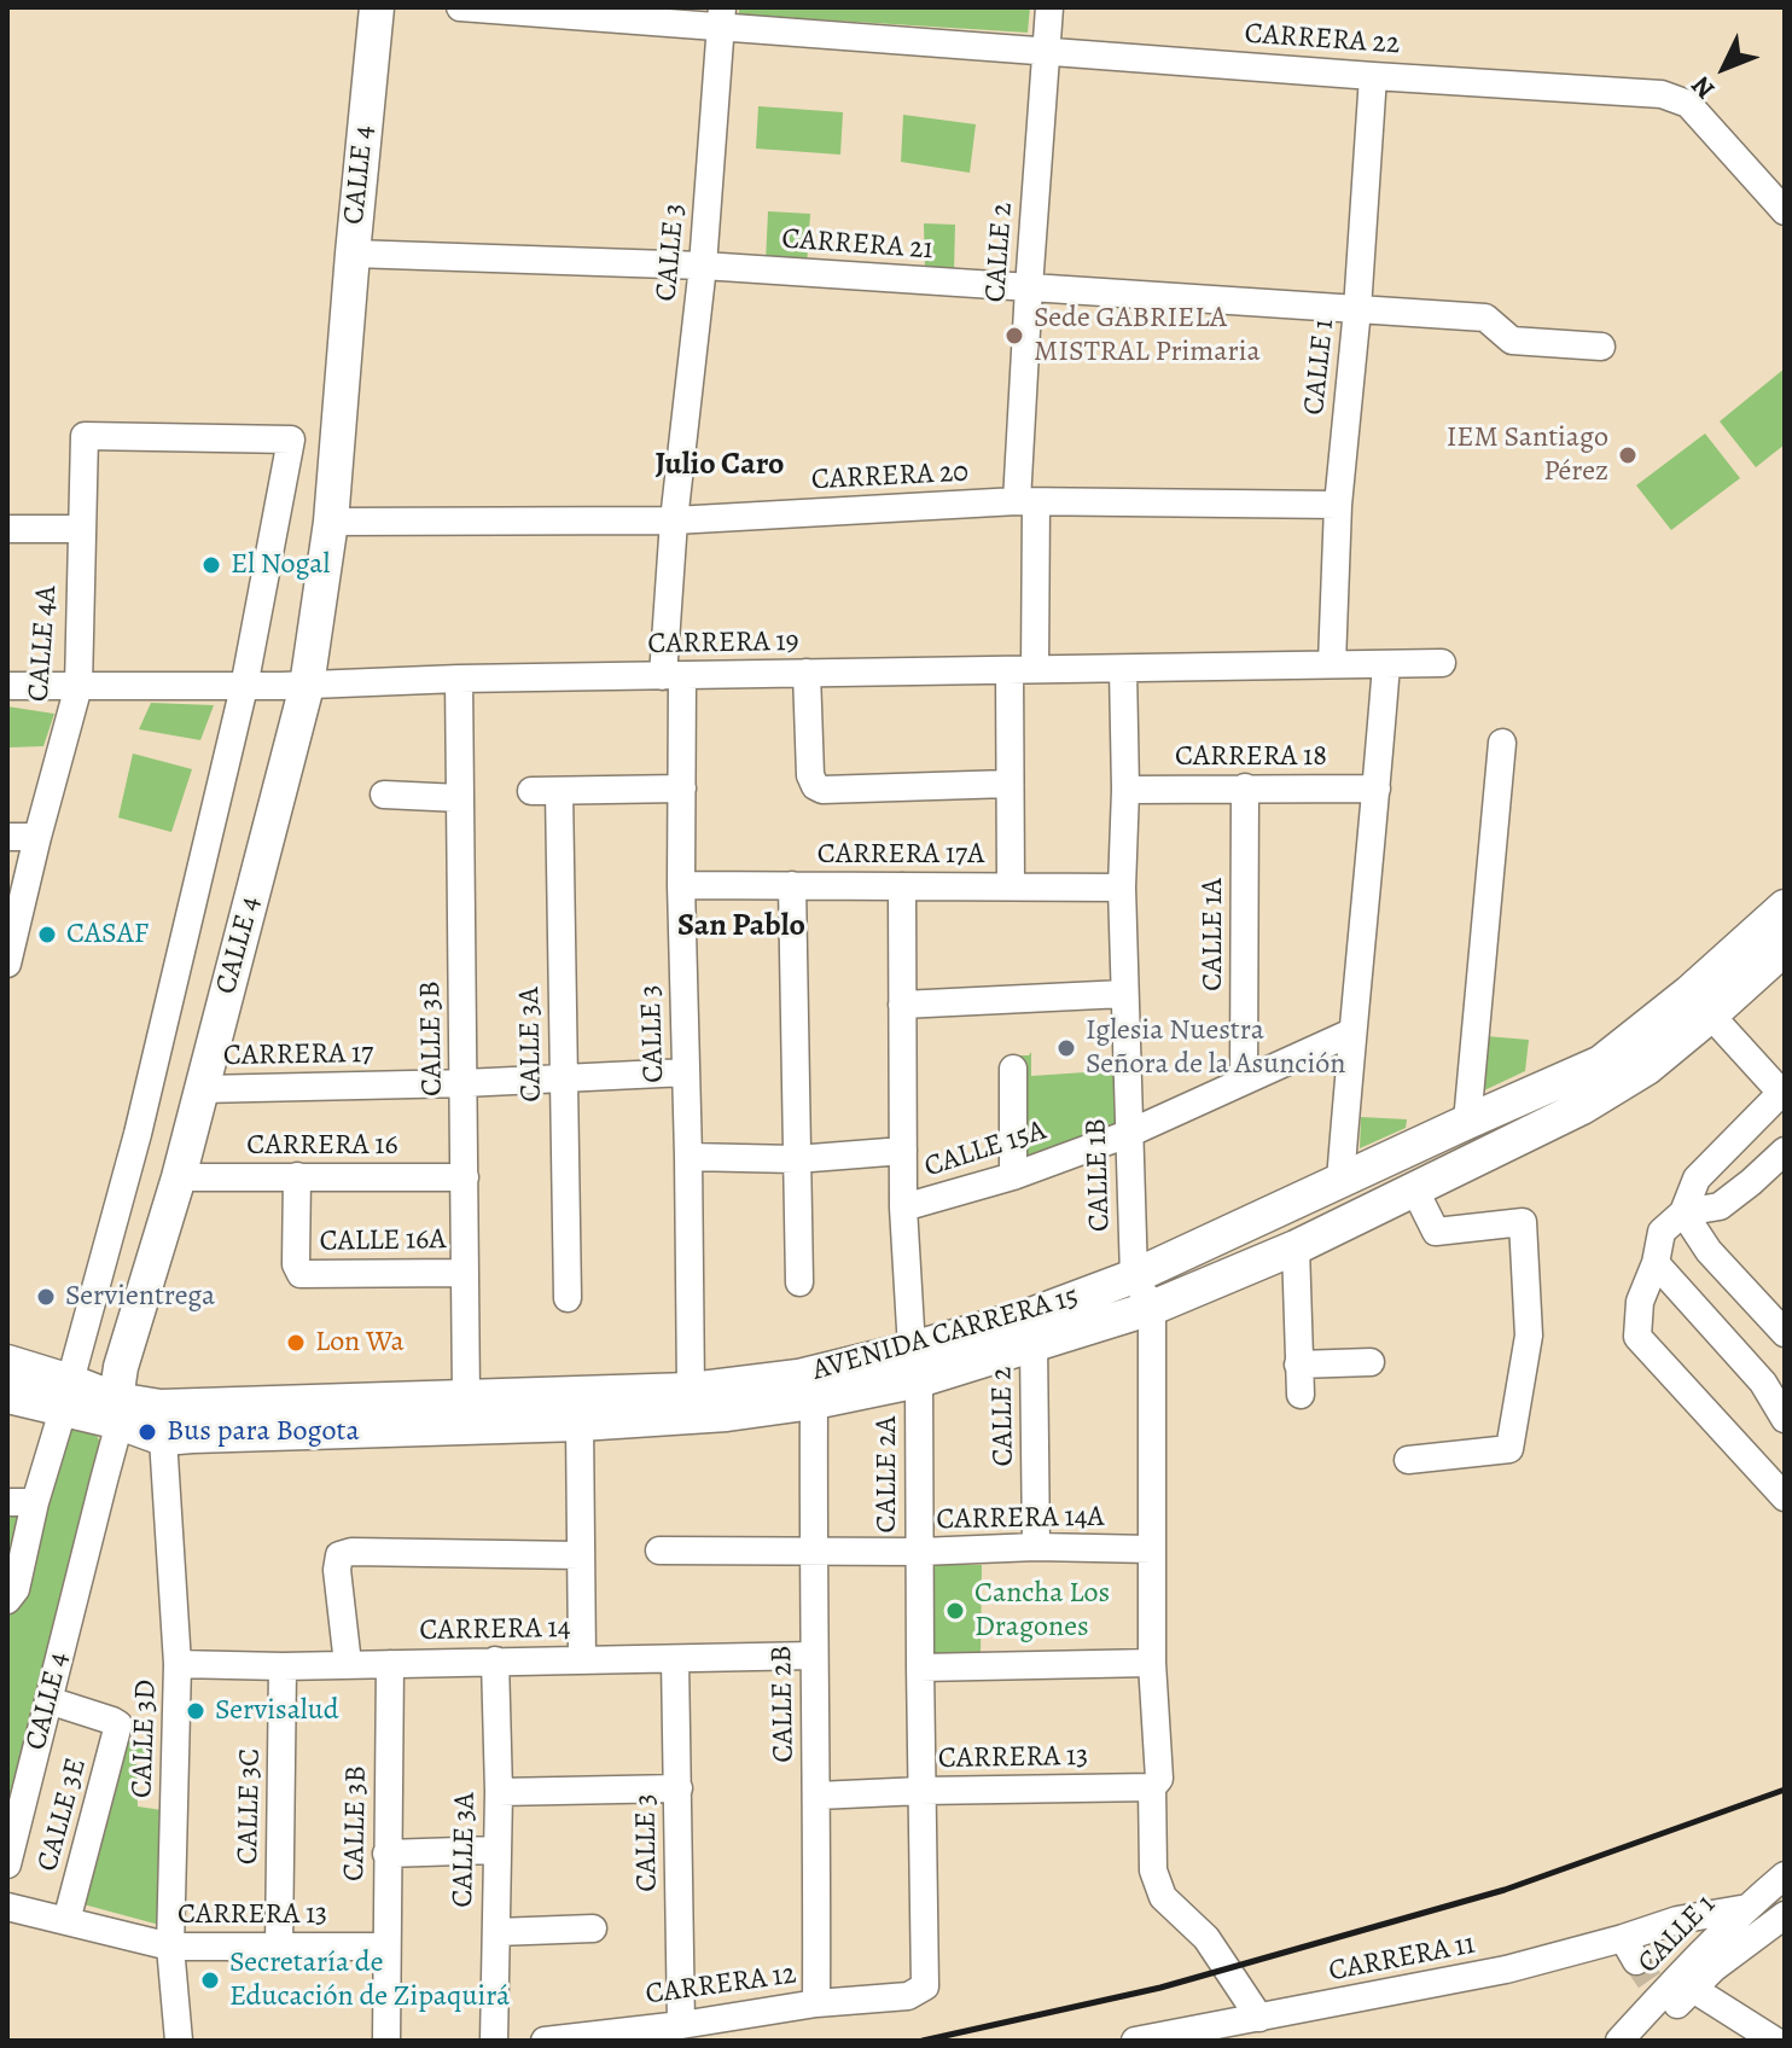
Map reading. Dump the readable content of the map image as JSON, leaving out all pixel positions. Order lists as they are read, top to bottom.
{
  "streets": {
    "main road": ["CALLE 4", "AVENIDA CARRERA 15"],
    "street": [
      "CARRERA 22",
      "CARRERA 21",
      "CALLE 3",
      "CALLE 2",
      "CALLE 1",
      "CARRERA 20",
      "CALLE 4A",
      "CARRERA 19",
      "CARRERA 18",
      "CARRERA 17A",
      "CALLE 1A",
      "CALLE 3B",
      "CALLE 3A",
      "CARRERA 17",
      "CARRERA 16",
      "CALLE 15A",
      "CALLE 1B",
      "CALLE 16A",
      "CALLE 2A",
      "CARRERA 14A",
      "CARRERA 14",
      "CALLE 2B",
      "CALLE 3D",
      "CARRERA 13",
      "CALLE 3C",
      "CALLE 3E",
      "CARRERA 11",
      "CARRERA 12"
    ]
  },
  "crossings": [
    ["CARRERA 22", "CALLE 3"],
    ["CARRERA 22", "CALLE 2"],
    ["CARRERA 22", "CALLE 1"],
    ["CALLE 4", "CARRERA 21"],
    ["CALLE 4", "CARRERA 20"],
    ["CALLE 4", "CARRERA 19"],
    ["CALLE 4", "CARRERA 17"],
    ["CALLE 4", "CARRERA 16"],
    ["CALLE 4", "AVENIDA CARRERA 15"],
    ["CALLE 4", "CALLE 3E"],
    ["CARRERA 21", "CALLE 3"],
    ["CARRERA 21", "CALLE 2"],
    ["CARRERA 21", "CALLE 1"],
    ["CALLE 3", "CARRERA 20"],
    ["CALLE 3", "CARRERA 19"],
    ["CALLE 3", "CARRERA 17A"],
    ["CALLE 3", "CARRERA 17"],
    ["CALLE 3", "AVENIDA CARRERA 15"],
    ["CALLE 3", "CARRERA 14"],
    ["CALLE 3", "CARRERA 12"],
    ["CALLE 2", "CARRERA 20"],
    ["CALLE 2", "CARRERA 19"],
    ["CALLE 2", "CARRERA 17A"],
    ["CALLE 2", "AVENIDA CARRERA 15"],
    ["CALLE 2", "CARRERA 14A"],
    ["CALLE 1", "CARRERA 20"],
    ["CALLE 1", "CARRERA 19"],
    ["CALLE 1", "CARRERA 11"],
    ["CALLE 4A", "CARRERA 19"],
    ["CARRERA 19", "CALLE 3B"],
    ["CARRERA 19", "CALLE 1B"],
    ["CARRERA 18", "CALLE 1A"],
    ["CARRERA 18", "CALLE 1B"],
    ["CARRERA 17A", "CALLE 1B"],
    ["CARRERA 17A", "CALLE 2A"],
    ["CALLE 1A", "CALLE 15A"],
    ["CALLE 3B", "CARRERA 17"],
    ["CALLE 3B", "CARRERA 16"],
    ["CALLE 3B", "CALLE 16A"],
    ["CALLE 3B", "AVENIDA CARRERA 15"],
    ["CALLE 3B", "CARRERA 14"],
    ["CALLE 3B", "CARRERA 13"],
    ["CALLE 3A", "CARRERA 17"],
    ["CALLE 3A", "CARRERA 14"],
    ["CARRERA 16", "CALLE 16A"],
    ["CALLE 15A", "CALLE 1B"],
    ["CALLE 15A", "CALLE 2A"],
    ["CALLE 1B", "AVENIDA CARRERA 15"],
    ["CALLE 1B", "CARRERA 14A"],
    ["CALLE 1B", "CARRERA 13"],
    ["CALLE 1B", "CARRERA 11"],
    ["AVENIDA CARRERA 15", "CALLE 2A"],
    ["AVENIDA CARRERA 15", "CALLE 2B"],
    ["AVENIDA CARRERA 15", "CALLE 3D"],
    ["CALLE 2A", "CARRERA 14A"],
    ["CALLE 2A", "CARRERA 13"],
    ["CALLE 2A", "CARRERA 12"],
    ["CARRERA 14A", "CALLE 2B"],
    ["CARRERA 14", "CALLE 2B"],
    ["CARRERA 14", "CALLE 3D"],
    ["CARRERA 14", "CALLE 3C"],
    ["CALLE 2B", "CARRERA 13"],
    ["CALLE 2B", "CARRERA 12"],
    ["CALLE 3D", "CARRERA 13"],
    ["CARRERA 13", "CALLE 3C"],
    ["CARRERA 13", "CALLE 3E"]
  ],
  "districts": ["Julio Caro", "San Pablo"],
  "places": [
    "Sede GABRIELA MISTRAL Primaria",
    "IEM Santiago Pérez",
    "El Nogal",
    "CASAF",
    "Iglesia Nuestra Señora de la Asunción",
    "Servientrega",
    "Lon Wa",
    "Bus para Bogota",
    "Cancha Los Dragones",
    "Servisalud",
    "Secretaría de Educación de Zipaquirá"
  ],
  "north": "bottom left"
}
